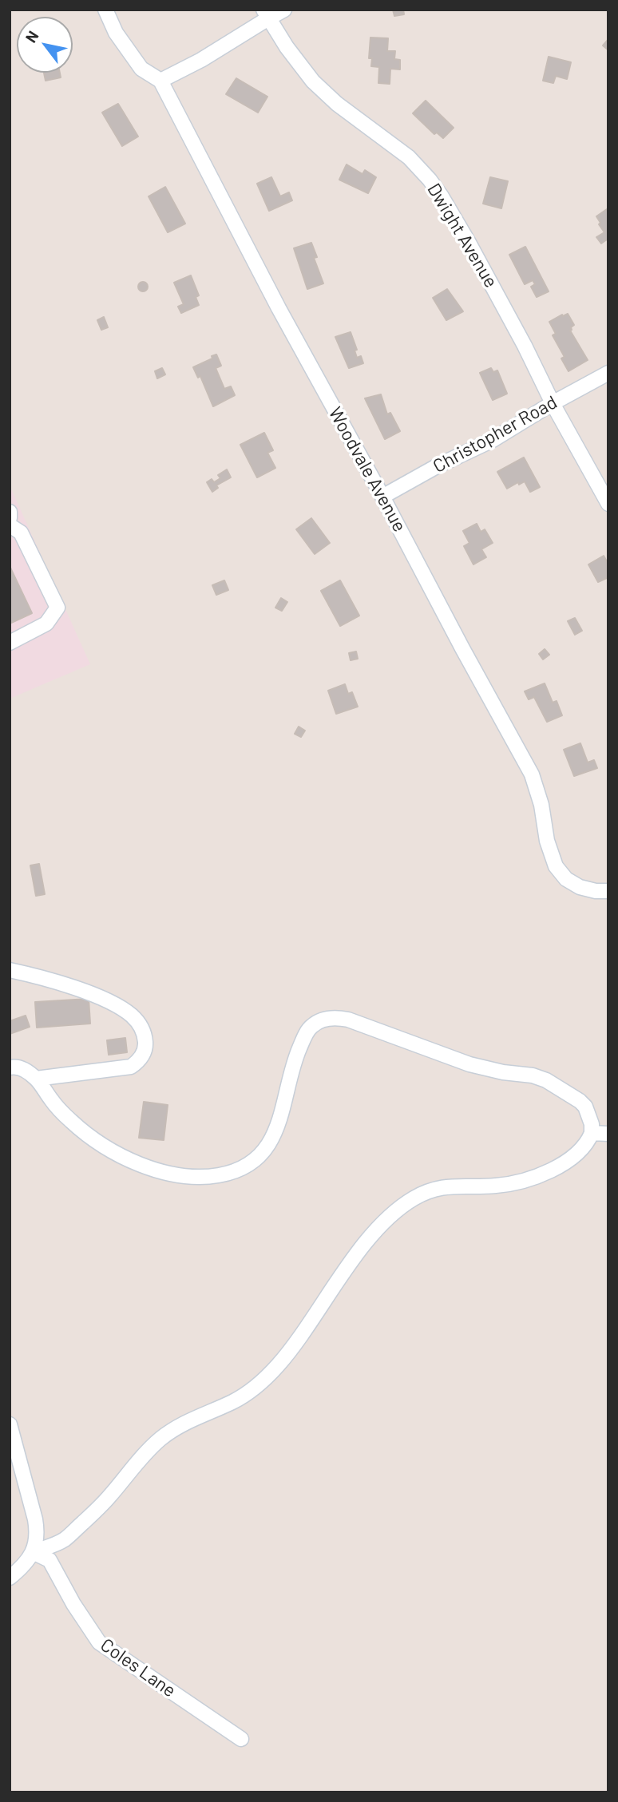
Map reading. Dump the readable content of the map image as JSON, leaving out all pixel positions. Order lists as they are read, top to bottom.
{
  "streets": {
    "street": [
      "Dwight Avenue",
      "Christopher Road",
      "Woodvale Avenue",
      "Coles Lane"
    ]
  },
  "crossings": [
    ["Dwight Avenue", "Christopher Road"],
    ["Christopher Road", "Woodvale Avenue"]
  ],
  "north": "top left"
}
